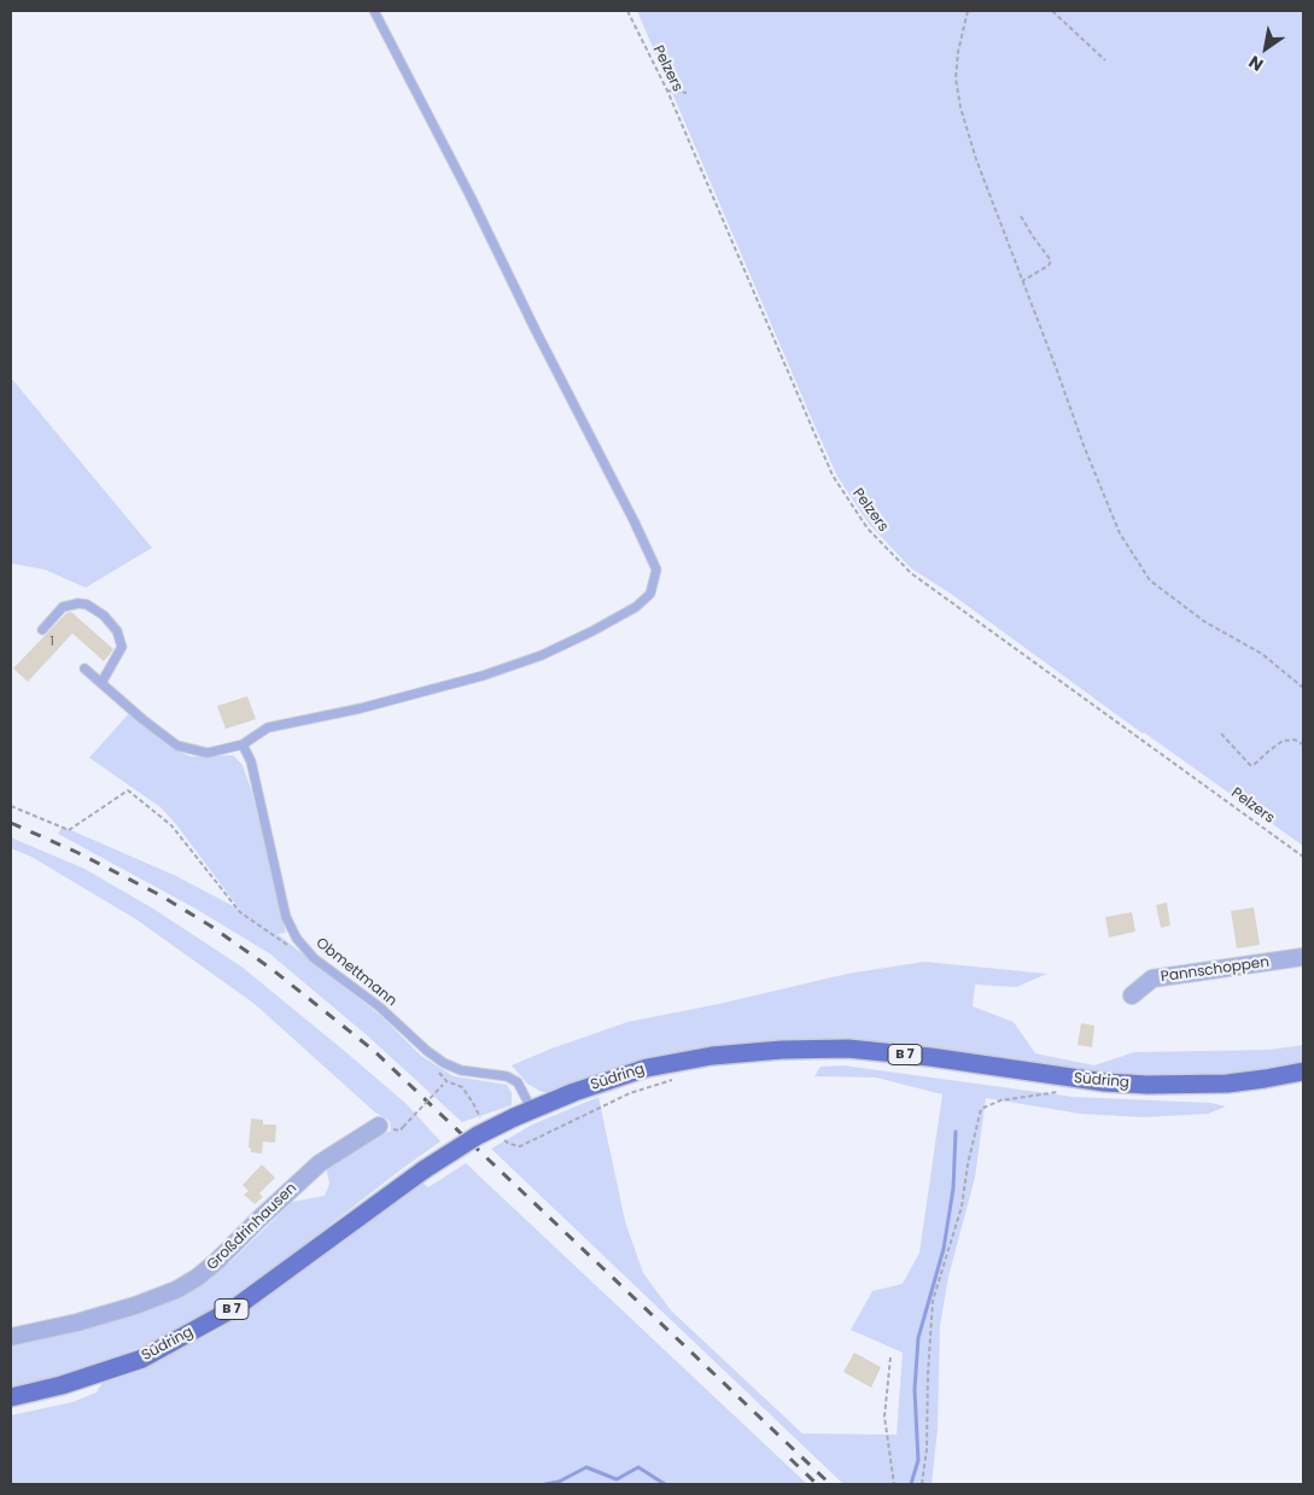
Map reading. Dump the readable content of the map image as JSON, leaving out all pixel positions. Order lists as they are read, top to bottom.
{
  "streets": {
    "main road": ["B 7", "Südring"],
    "street": ["Pannschoppen", "Großdrinhausen"],
    "lane": ["Obmettmann"],
    "path": ["Pelzers"]
  },
  "crossings": [
    ["Obmettmann", "Südring"]
  ],
  "house_numbers": ["1"],
  "north": "bottom left"
}
